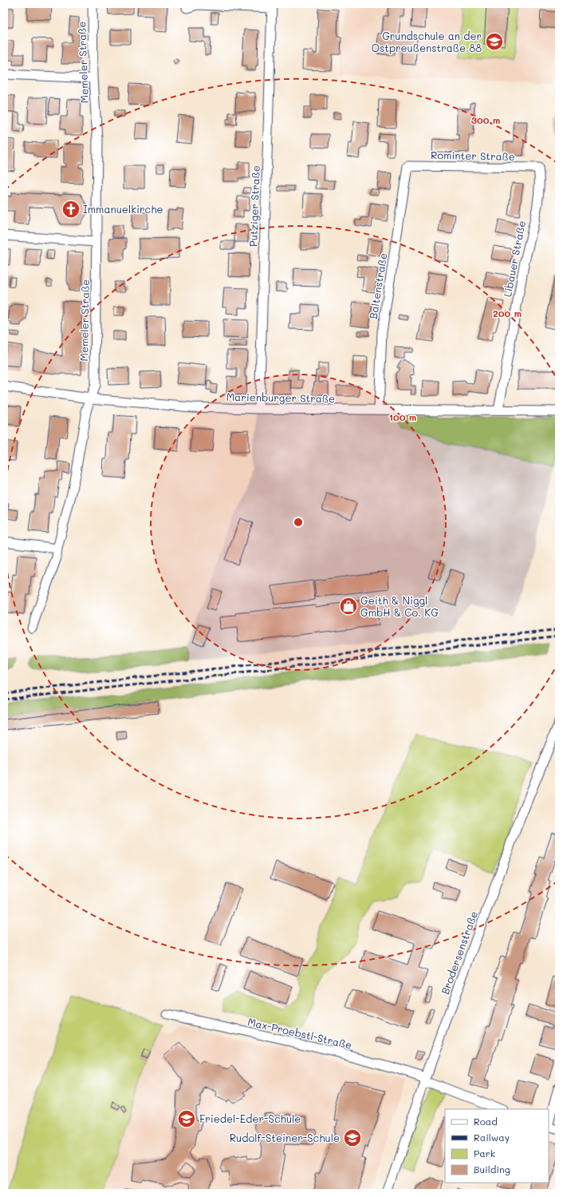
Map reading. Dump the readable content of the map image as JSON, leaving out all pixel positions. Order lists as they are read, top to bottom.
{
  "streets": {
    "street": [
      "Memeler Straße",
      "Rominter Straße",
      "Putziger Straße",
      "Libauer Straße",
      "Baltenstraße",
      "Marienburger Straße",
      "Brodersenstraße",
      "Max-Proebstl-Straße"
    ]
  },
  "crossings": [
    ["Memeler Straße", "Marienburger Straße"],
    ["Rominter Straße", "Libauer Straße"],
    ["Rominter Straße", "Baltenstraße"],
    ["Putziger Straße", "Marienburger Straße"],
    ["Libauer Straße", "Marienburger Straße"],
    ["Baltenstraße", "Marienburger Straße"],
    ["Brodersenstraße", "Max-Proebstl-Straße"]
  ],
  "places": {
    "school or university": ["Grundschule an der Ostpreußenstraße 88", "Friedel-Eder-Schule", "Rudolf-Steiner-Schule"],
    "church": ["Immanuelkirche"],
    "shop": ["Geith & Niggl GmbH & Co. KG"]
  },
  "legend": [
    "Road",
    "Railway",
    "Park",
    "Building"
  ],
  "rings": ["300 m", "200 m", "100 m"]
}
